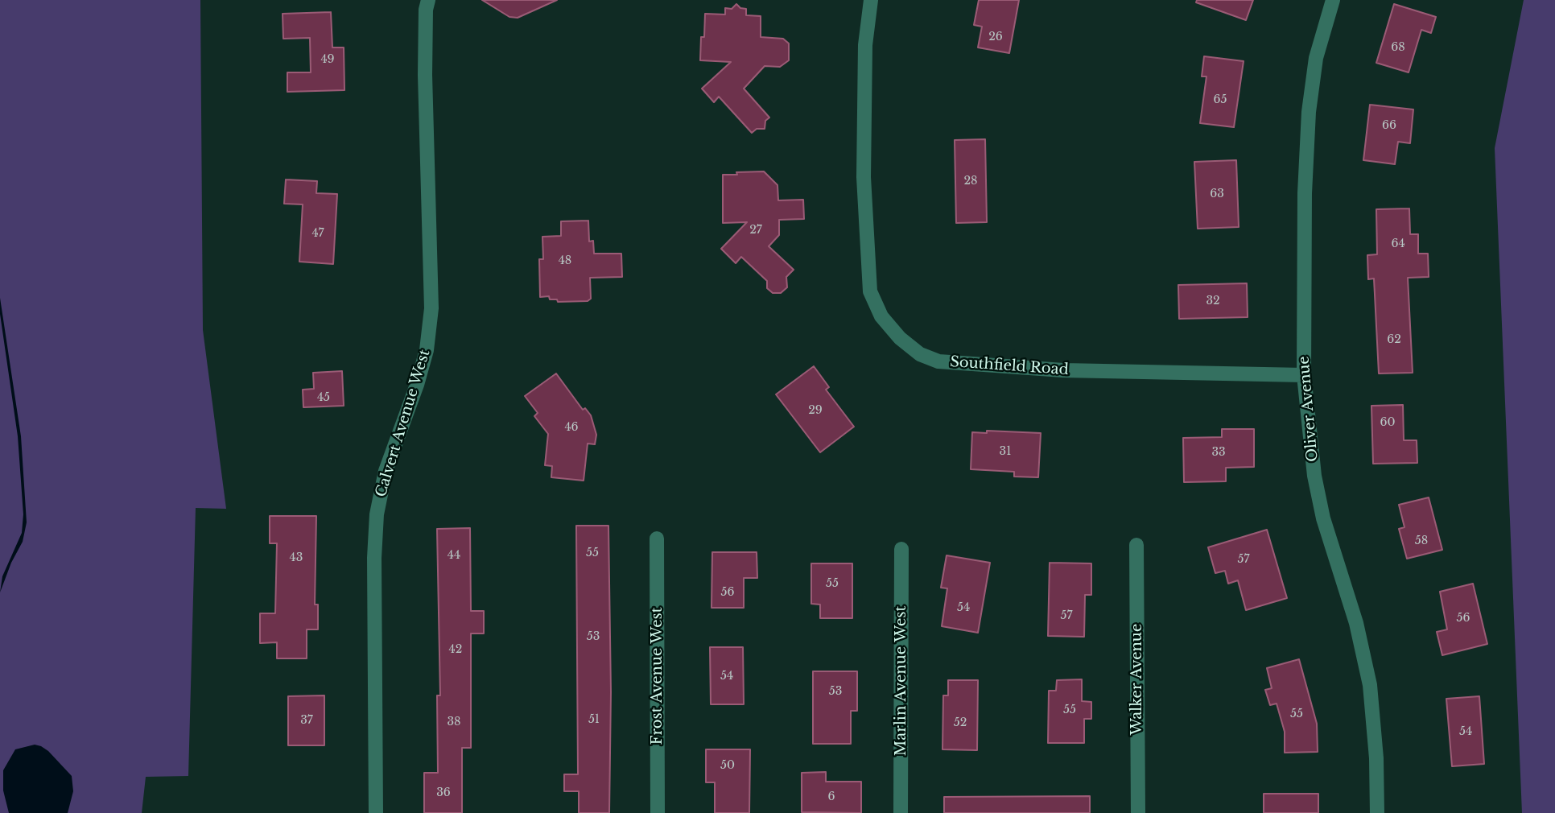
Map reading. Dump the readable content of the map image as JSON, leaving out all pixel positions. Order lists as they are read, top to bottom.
{
  "streets": {
    "street": [
      "Southfield Road",
      "Oliver Avenue",
      "Calvert Avenue West",
      "Frost Avenue West",
      "Walker Avenue",
      "Marlin Avenue West"
    ]
  },
  "crossings": [
    ["Southfield Road", "Oliver Avenue"]
  ],
  "house_numbers": [
    "26",
    "68",
    "49",
    "65",
    "66",
    "28",
    "63",
    "27",
    "47",
    "64",
    "48",
    "32",
    "62",
    "45",
    "29",
    "60",
    "46",
    "31",
    "33",
    "58",
    "55",
    "44",
    "43",
    "57",
    "55",
    "56",
    "54",
    "57",
    "56",
    "53",
    "42",
    "54",
    "53",
    "55",
    "55",
    "51",
    "37",
    "38",
    "52",
    "54",
    "50",
    "36",
    "6"
  ]
}
